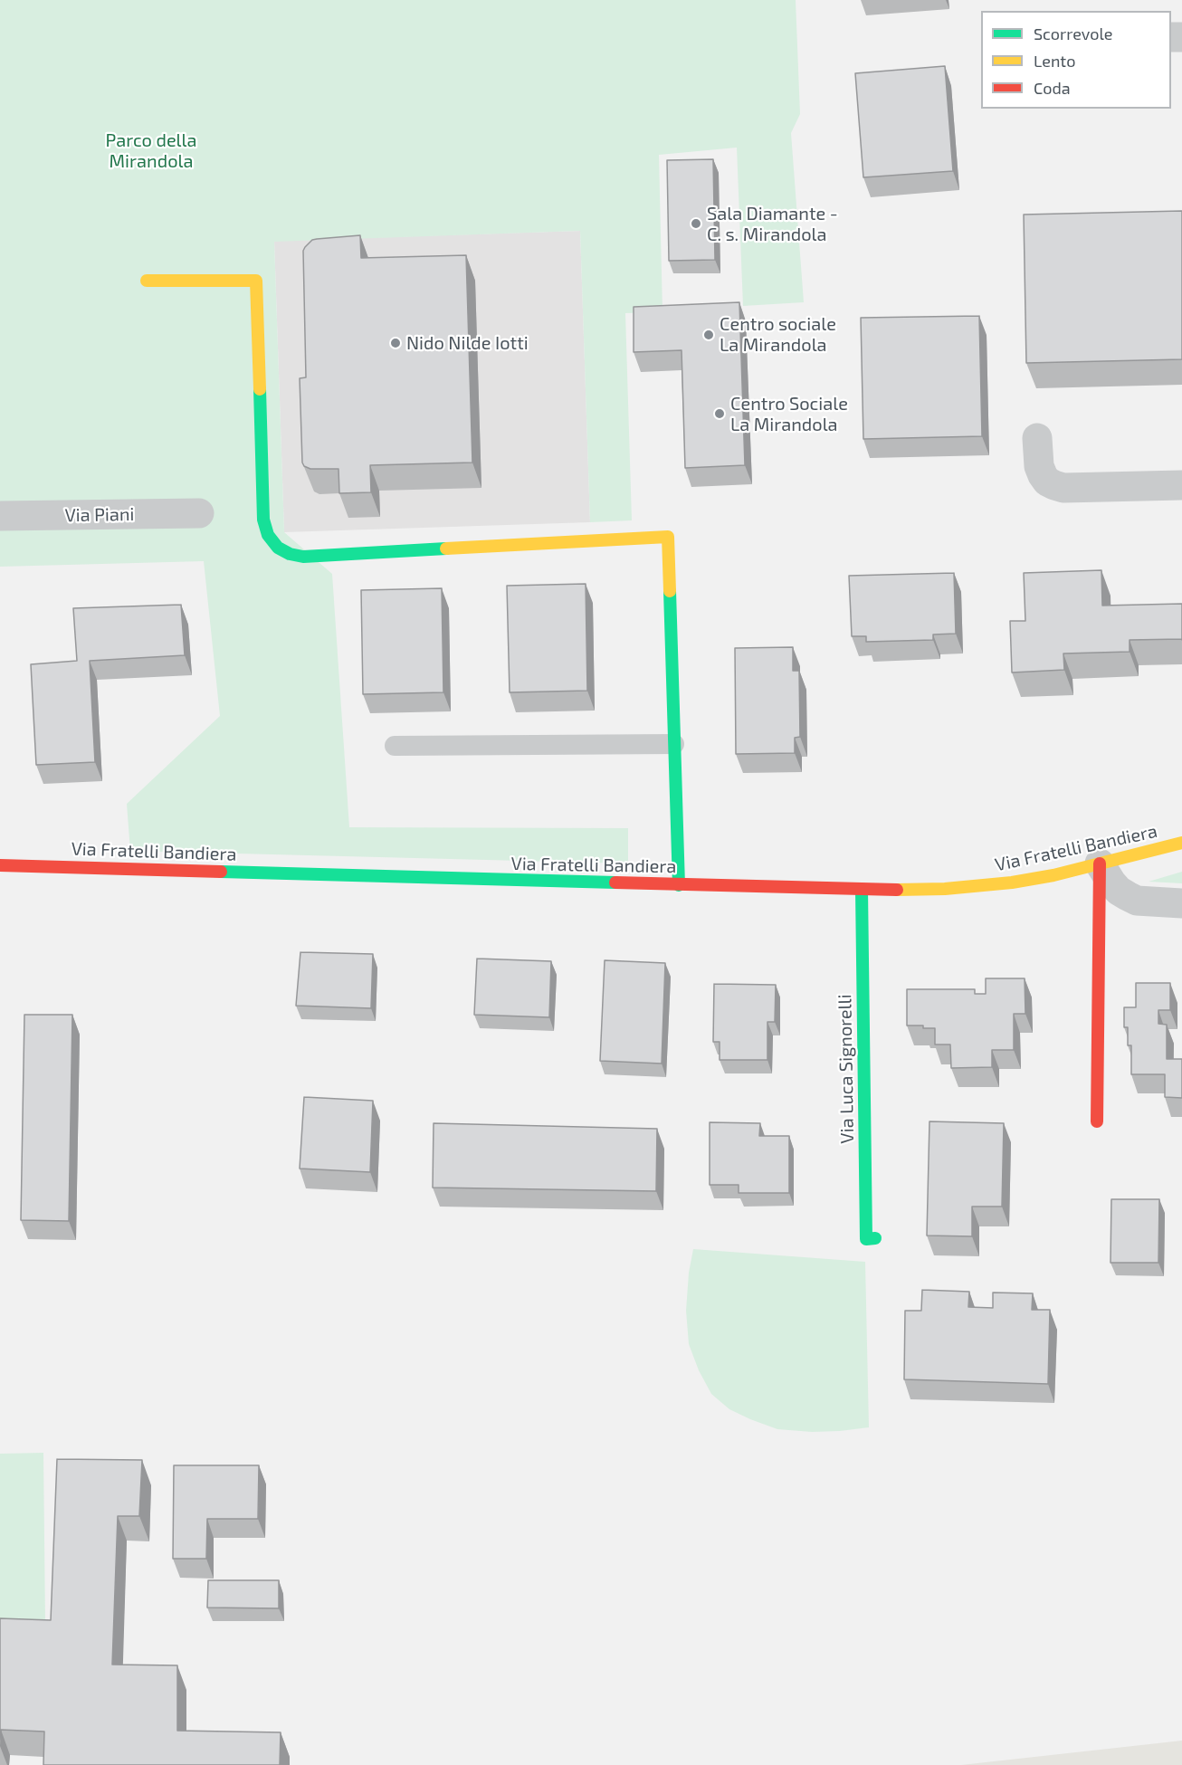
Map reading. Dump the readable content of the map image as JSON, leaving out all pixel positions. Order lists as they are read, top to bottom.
{
  "streets": {
    "street": ["Via Piani", "Via Fratelli Bandiera", "Via Luca Signorelli"]
  },
  "crossings": [
    ["Via Fratelli Bandiera", "Via Luca Signorelli"]
  ],
  "parks": ["Parco della Mirandola"],
  "places": [
    "Sala Diamante - C. s. Mirandola",
    "Centro sociale La Mirandola",
    "Nido Nilde Iotti",
    "Centro Sociale La Mirandola"
  ],
  "legend": ["Scorrevole", "Lento", "Coda"]
}
